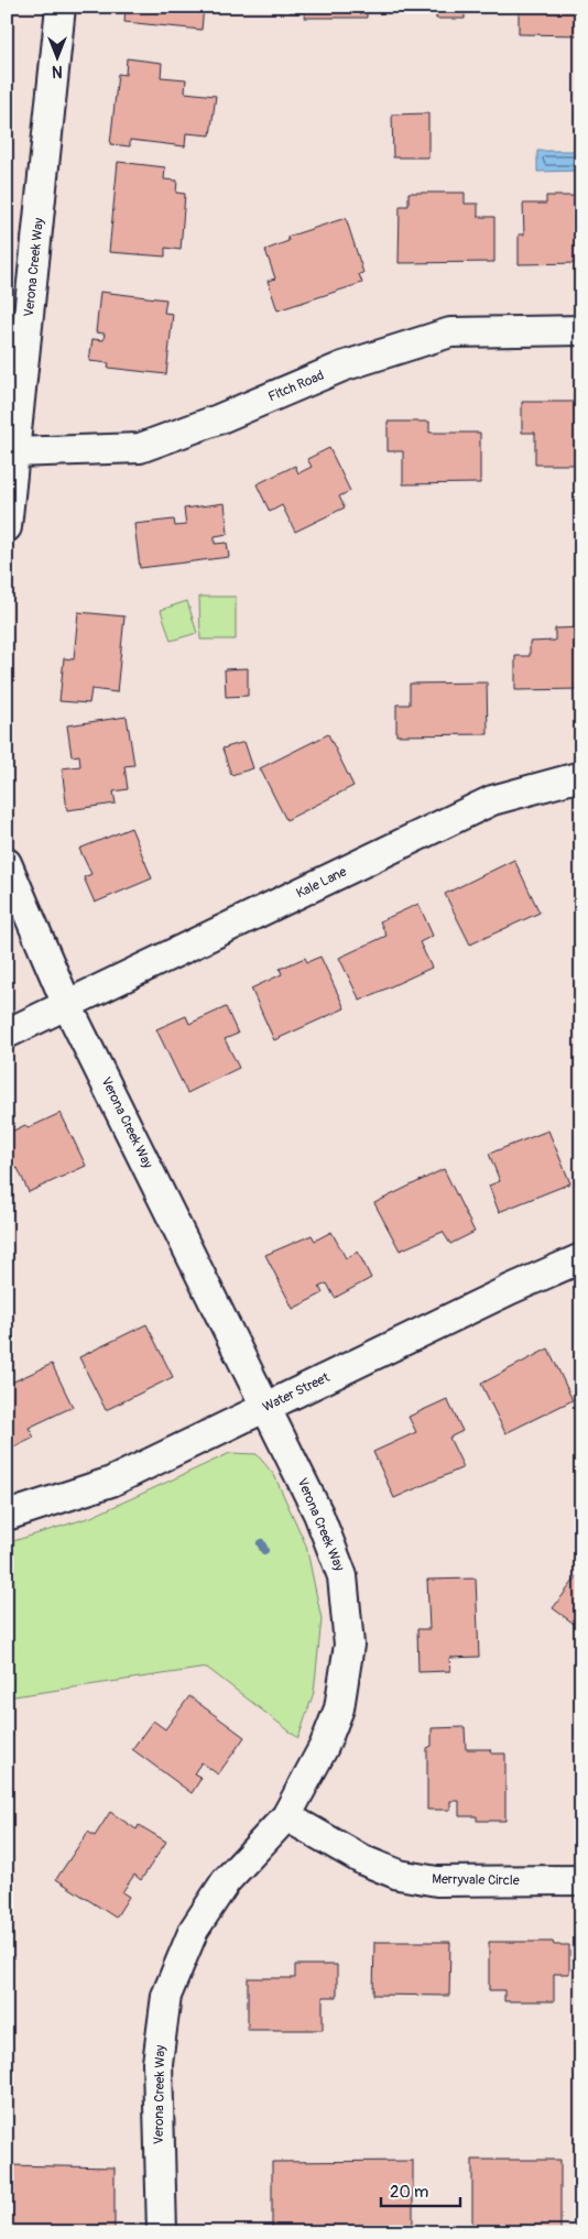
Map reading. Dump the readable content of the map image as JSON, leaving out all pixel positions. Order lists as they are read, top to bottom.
{
  "streets": {
    "street": [
      "Verona Creek Way",
      "Fitch Road",
      "Kale Lane",
      "Water Street",
      "Merryvale Circle"
    ]
  },
  "crossings": [
    ["Verona Creek Way", "Fitch Road"],
    ["Verona Creek Way", "Kale Lane"],
    ["Verona Creek Way", "Water Street"],
    ["Verona Creek Way", "Merryvale Circle"]
  ],
  "scale_bar": "20 m",
  "north": "bottom"
}
